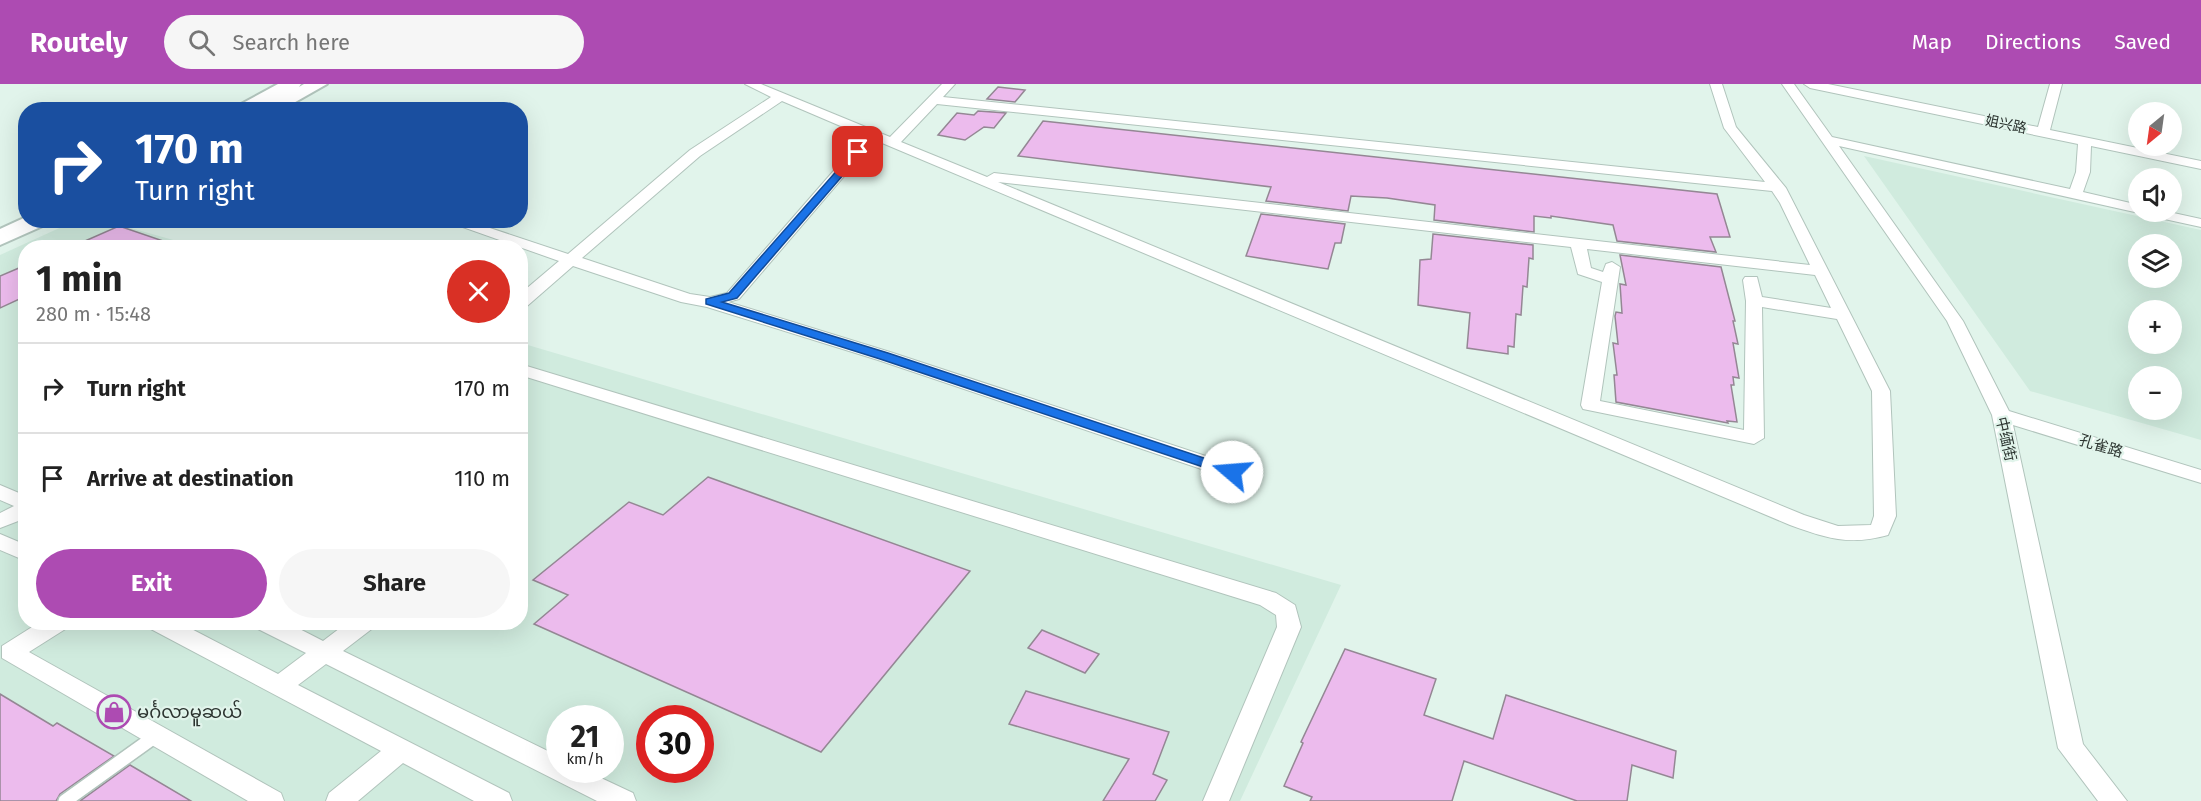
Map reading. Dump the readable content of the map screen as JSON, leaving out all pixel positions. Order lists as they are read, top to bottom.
{
  "streets": {
    "street": ["姐兴路", "中缅街", "孔雀路"]
  },
  "crossings": [
    ["中缅街", "孔雀路"]
  ],
  "places": {
    "shop": ["မင်္ဂလာမူဆယ်"]
  },
  "north": "bottom left",
  "page": {
    "header": "Routely",
    "search": "Search here",
    "nav": ["Map", "Directions", "Saved"],
    "map_buttons": ["+", "−"],
    "turn": ["170 m", "Turn right"],
    "heading": ["1 min", "280 m · 15:48"],
    "list": [
      {
        "name": "Turn right",
        "value": "170 m"
      },
      {
        "name": "Arrive at destination",
        "value": "110 m"
      }
    ],
    "buttons": ["Exit", "Share"],
    "speed": "21 km/h",
    "limit": "30"
  }
}
